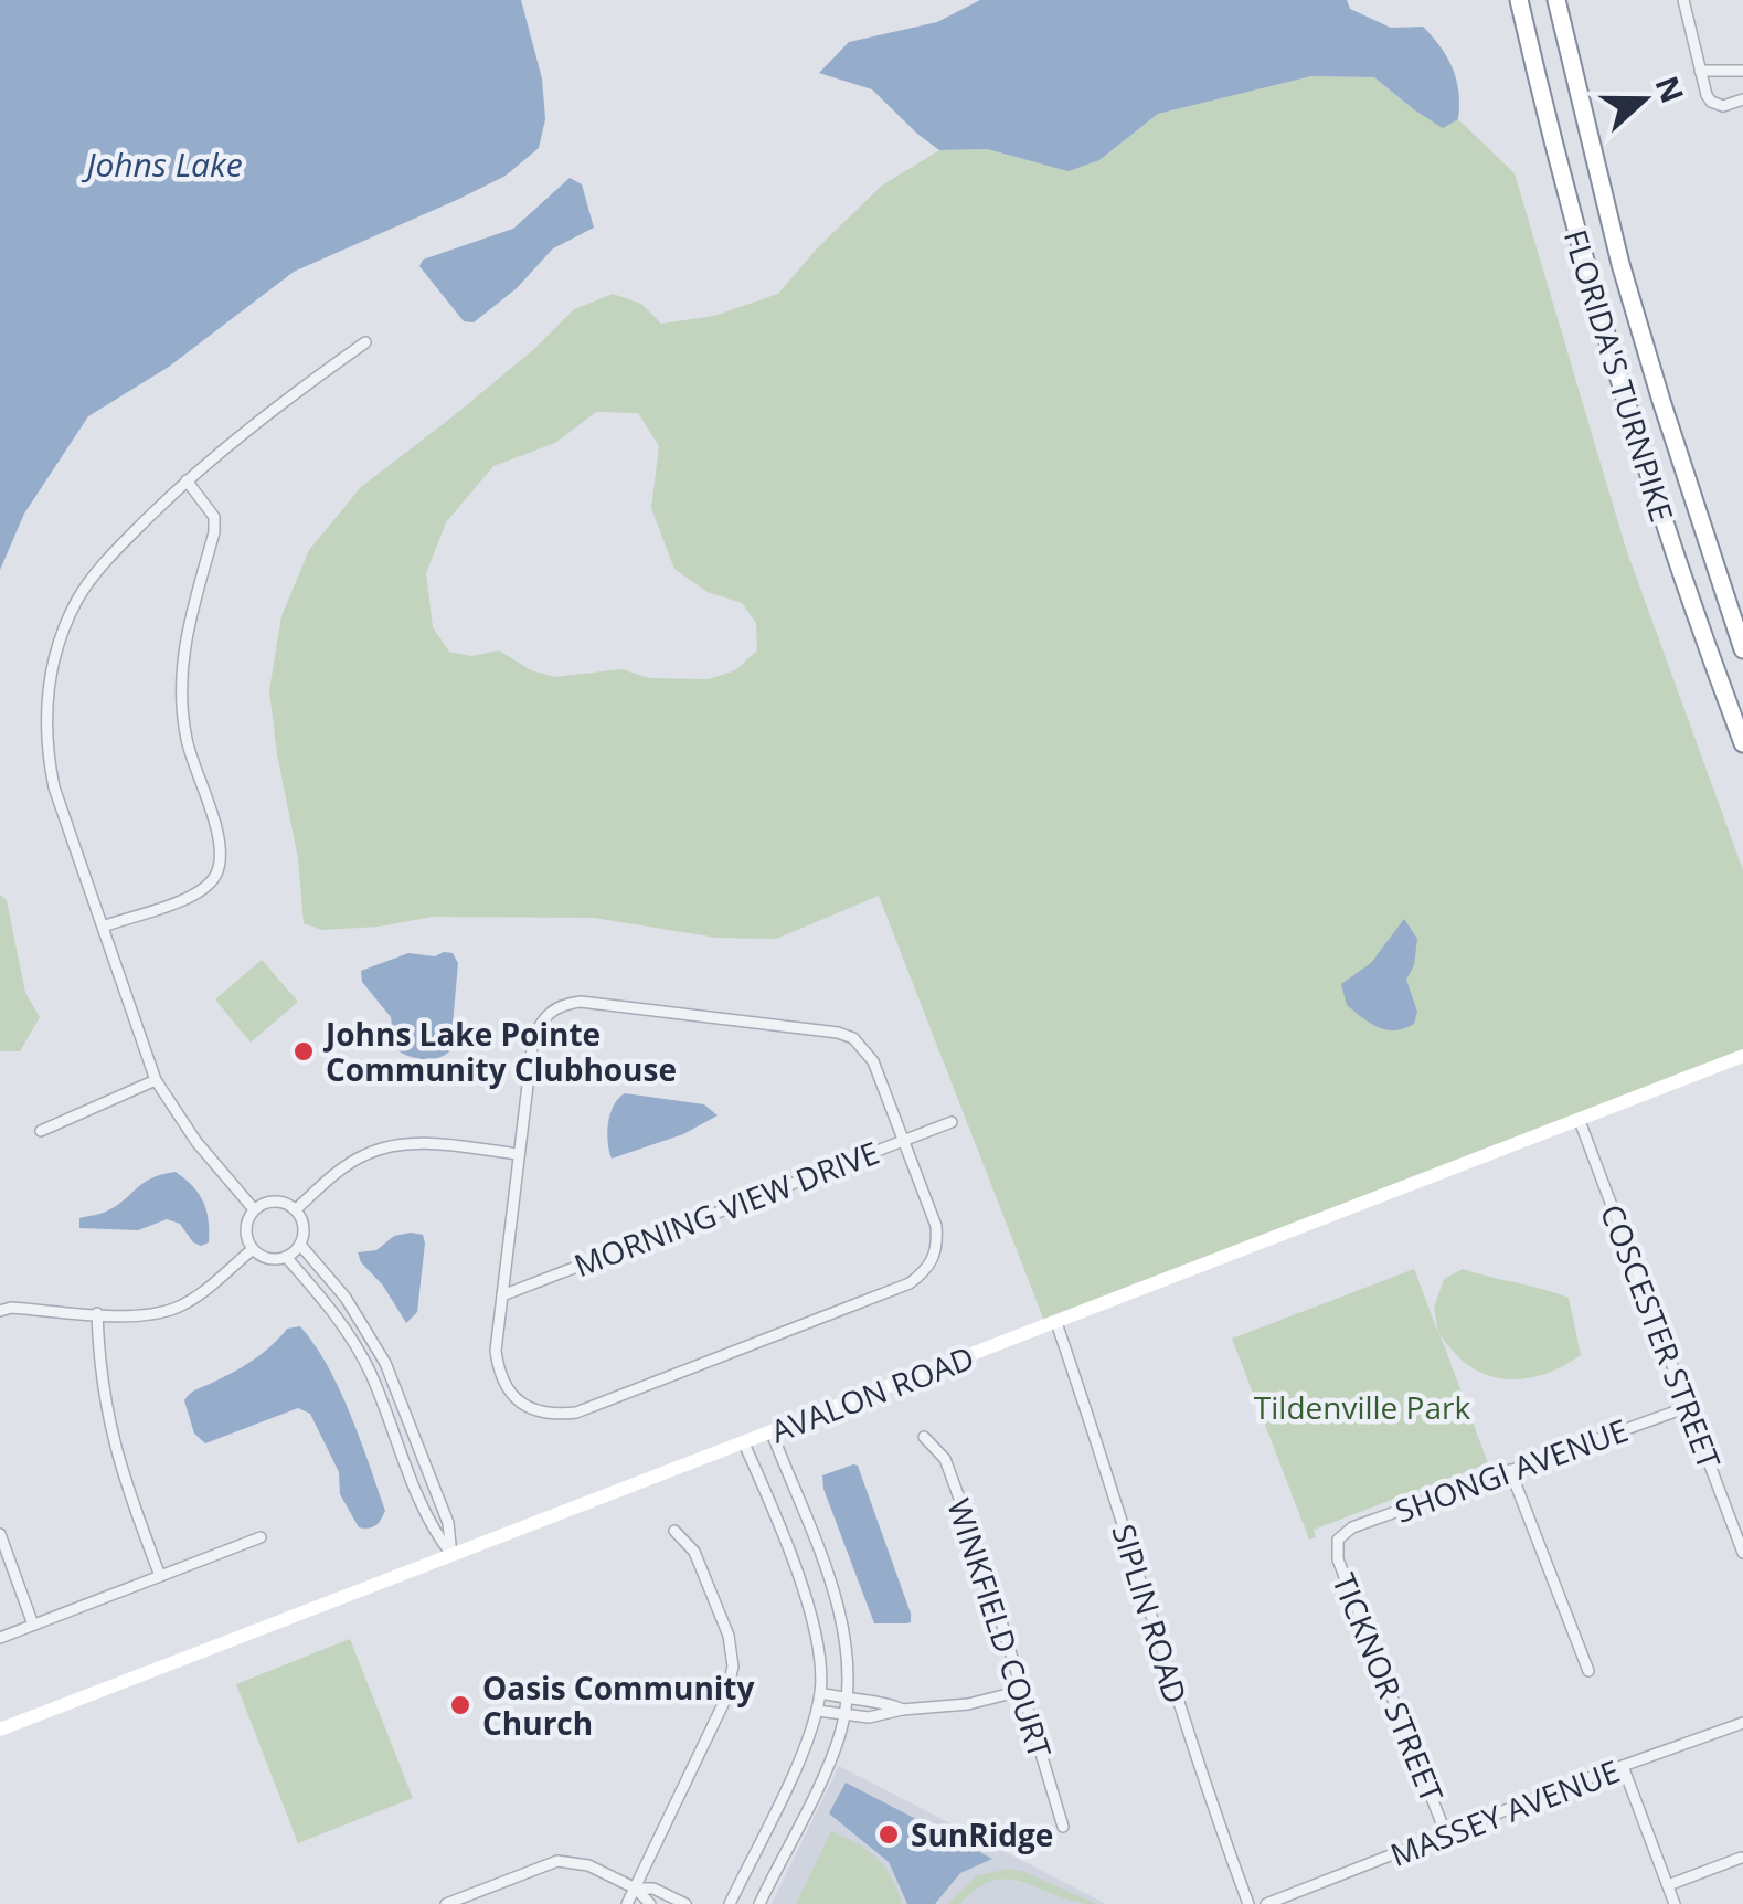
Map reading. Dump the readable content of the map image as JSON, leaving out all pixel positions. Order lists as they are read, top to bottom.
{
  "streets": {
    "highway": ["FLORIDA'S TURNPIKE"],
    "main road": ["AVALON ROAD"],
    "street": [
      "MORNING VIEW DRIVE",
      "COSCESTER STREET",
      "SHONGI AVENUE",
      "SIPLIN ROAD",
      "WINKFIELD COURT",
      "TICKNOR STREET",
      "MASSEY AVENUE"
    ]
  },
  "crossings": [
    ["COSCESTER STREET", "AVALON ROAD"],
    ["COSCESTER STREET", "SHONGI AVENUE"],
    ["AVALON ROAD", "SIPLIN ROAD"],
    ["SHONGI AVENUE", "TICKNOR STREET"],
    ["TICKNOR STREET", "MASSEY AVENUE"]
  ],
  "water": ["Johns Lake"],
  "parks": ["Tildenville Park"],
  "places": ["Johns Lake Pointe Community Clubhouse", "Oasis Community Church", "SunRidge"],
  "north": "right"
}
